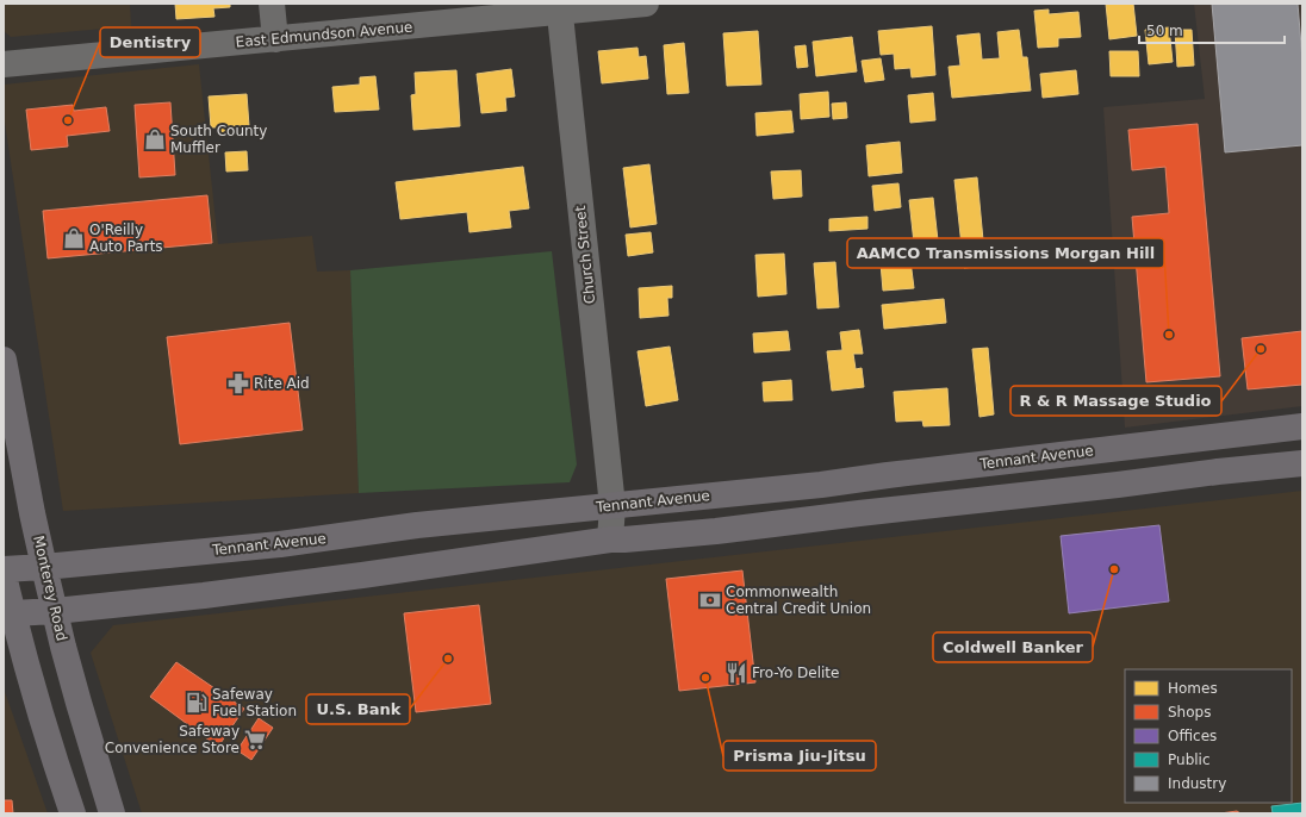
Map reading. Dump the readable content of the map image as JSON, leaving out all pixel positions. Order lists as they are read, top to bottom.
{
  "streets": {
    "main road": ["Tennant Avenue", "Monterey Road"],
    "street": ["East Edmundson Avenue", "Church Street"]
  },
  "crossings": [
    ["East Edmundson Avenue", "Church Street"],
    ["Church Street", "Tennant Avenue"],
    ["Tennant Avenue", "Monterey Road"]
  ],
  "places": {
    "other": [
      "Dentistry",
      "AAMCO Transmissions Morgan Hill",
      "R & R Massage Studio",
      "Coldwell Banker",
      "U.S. Bank",
      "Prisma Jiu-Jitsu"
    ],
    "shop": ["South County Muffler", "O'Reilly Auto Parts"],
    "pharmacy": ["Rite Aid"],
    "bank": ["Commonwealth Central Credit Union"],
    "restaurant": ["Fro-Yo Delite"],
    "fuel station": ["Safeway Fuel Station"],
    "supermarket": ["Safeway Convenience Store"]
  },
  "legend": [
    "Homes",
    "Shops",
    "Offices",
    "Public",
    "Industry"
  ],
  "scale_bar": "50 m"
}
